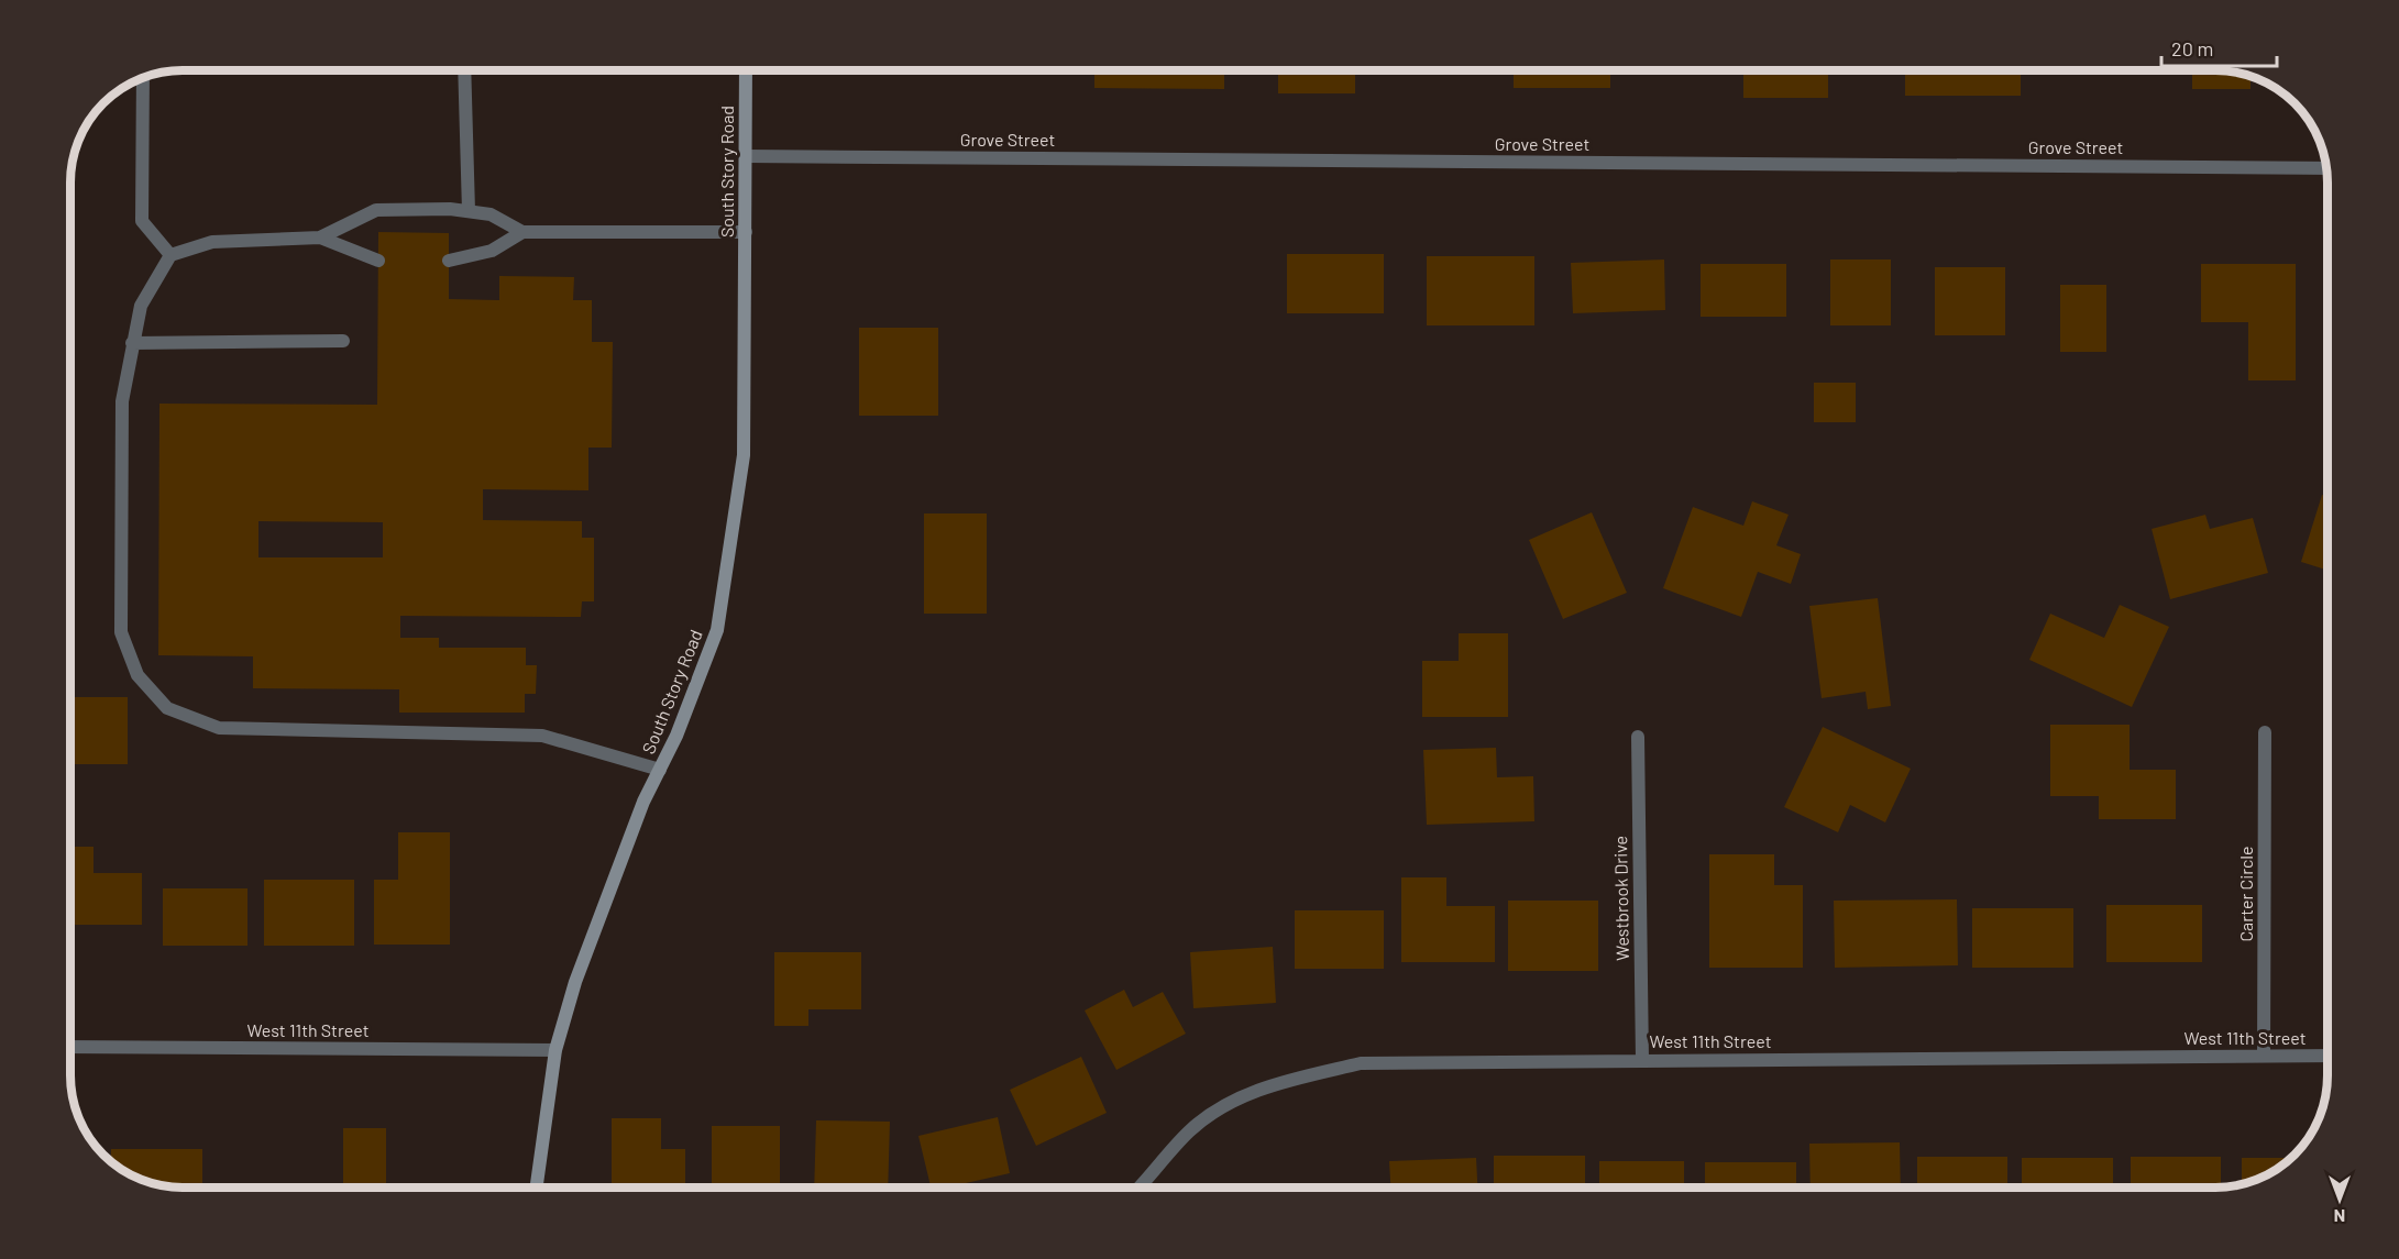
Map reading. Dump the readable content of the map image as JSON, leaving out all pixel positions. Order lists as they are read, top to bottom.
{
  "streets": {
    "main road": ["South Story Road"],
    "street": [
      "Grove Street",
      "Carter Circle",
      "Westbrook Drive",
      "West 11th Street"
    ]
  },
  "crossings": [
    ["Grove Street", "South Story Road"],
    ["South Story Road", "West 11th Street"],
    ["Carter Circle", "West 11th Street"],
    ["Westbrook Drive", "West 11th Street"]
  ],
  "scale_bar": "20 m",
  "north": "bottom"
}
